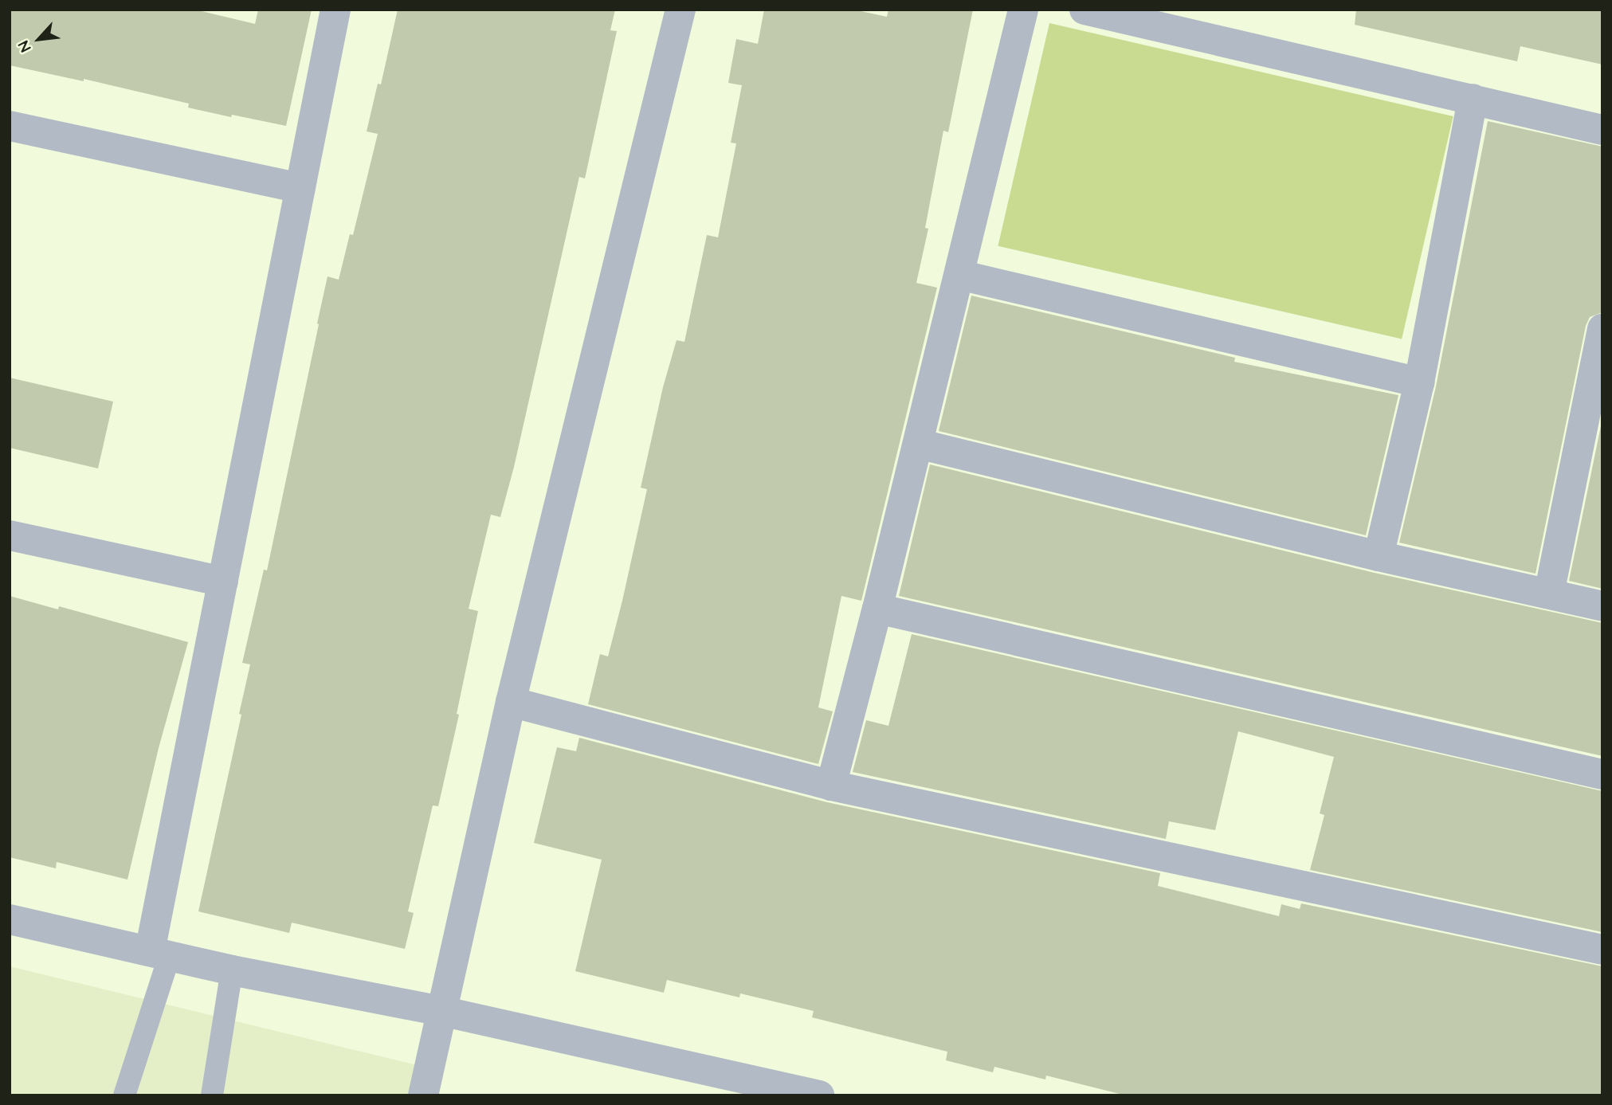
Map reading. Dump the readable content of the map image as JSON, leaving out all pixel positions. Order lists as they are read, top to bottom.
{
  "north": "bottom left"
}
